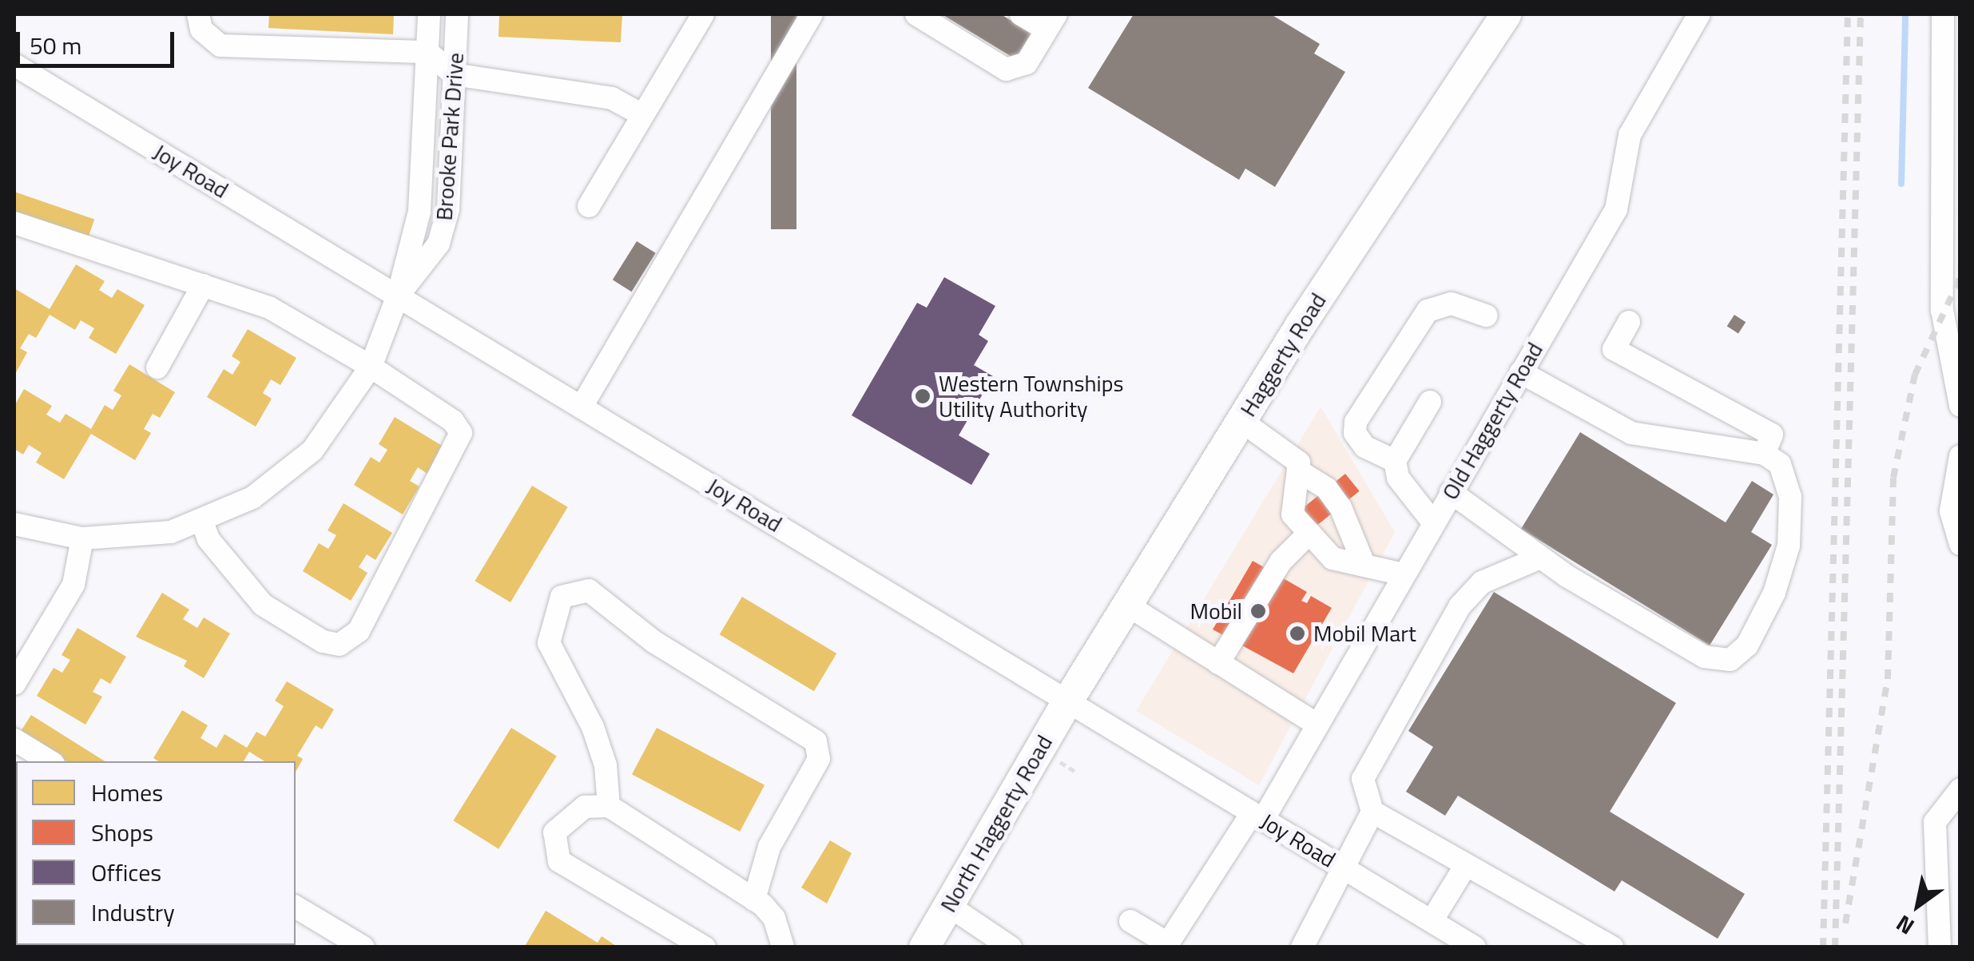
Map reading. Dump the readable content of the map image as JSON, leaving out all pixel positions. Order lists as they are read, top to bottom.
{
  "streets": {
    "main road": ["Haggerty Road", "North Haggerty Road"],
    "street": ["Brooke Park Drive", "Joy Road", "Old Haggerty Road"]
  },
  "crossings": [
    ["Brooke Park Drive", "Joy Road"],
    ["Joy Road", "Haggerty Road"],
    ["Joy Road", "Old Haggerty Road"],
    ["Joy Road", "North Haggerty Road"],
    ["Haggerty Road", "North Haggerty Road"]
  ],
  "places": ["Western Townships Utility Authority", "Mobil", "Mobil Mart"],
  "legend": [
    "Homes",
    "Shops",
    "Offices",
    "Industry"
  ],
  "scale_bar": "50 m",
  "north": "bottom left"
}
